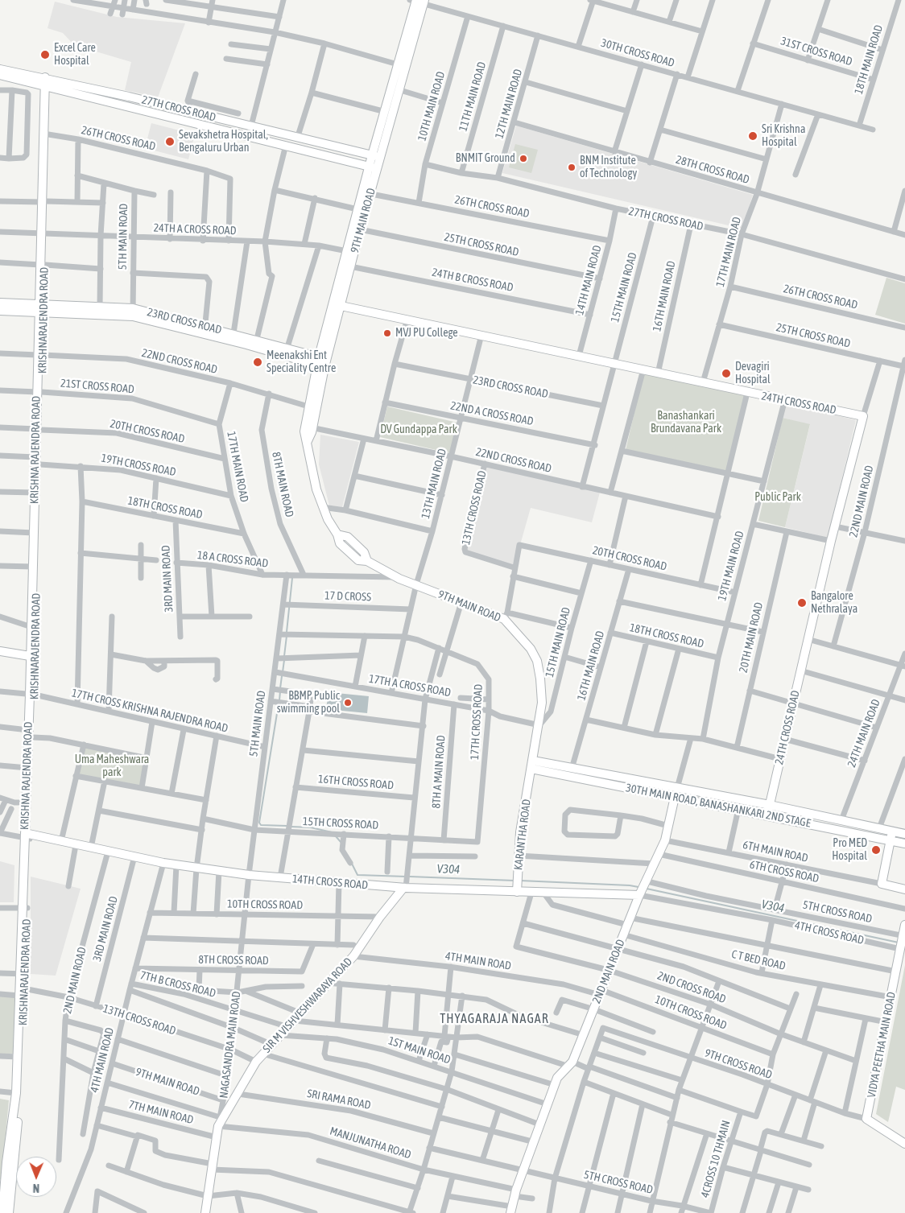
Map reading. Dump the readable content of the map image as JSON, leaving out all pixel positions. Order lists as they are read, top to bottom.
{
  "streets": {
    "main road": [
      "27TH CROSS ROAD",
      "9TH MAIN ROAD",
      "KRISHNARAJENDRA ROAD",
      "23RD CROSS ROAD",
      "24TH CROSS ROAD",
      "KRISHNA RAJENDRA ROAD",
      "30TH MAIN ROAD, BANASHANKARI 2ND STAGE",
      "KARANTHA ROAD",
      "14TH CROSS ROAD",
      "2ND MAIN ROAD",
      "SIR M VISHVESHWARAYA ROAD",
      "NAGASANDRA MAIN ROAD",
      "VIDYA PEETHA MAIN ROAD"
    ],
    "street": [
      "31ST CROSS ROAD",
      "30TH CROSS ROAD",
      "18TH MAIN ROAD",
      "11TH MAIN ROAD",
      "12TH MAIN ROAD",
      "10TH MAIN ROAD",
      "26TH CROSS ROAD",
      "28TH CROSS ROAD",
      "24TH A CROSS ROAD",
      "5TH MAIN ROAD",
      "25TH CROSS ROAD",
      "17TH MAIN ROAD",
      "24TH B CROSS ROAD",
      "14TH MAIN ROAD",
      "15TH MAIN ROAD",
      "16TH MAIN ROAD",
      "22ND CROSS ROAD",
      "21ST CROSS ROAD",
      "22ND A CROSS ROAD",
      "20TH CROSS ROAD",
      "19TH CROSS ROAD",
      "13TH MAIN ROAD",
      "8TH MAIN ROAD",
      "22ND MAIN ROAD",
      "18TH CROSS ROAD",
      "13TH CROSS ROAD",
      "18 A CROSS ROAD",
      "19TH MAIN ROAD",
      "3RD MAIN ROAD",
      "17 D CROSS",
      "20TH MAIN ROAD",
      "17TH A CROSS ROAD",
      "17TH CROSS KRISHNA RAJENDRA ROAD",
      "17TH CROSS ROAD",
      "24TH MAIN ROAD",
      "8TH A MAIN ROAD",
      "16TH CROSS ROAD",
      "15TH CROSS ROAD",
      "6TH MAIN ROAD",
      "6TH CROSS ROAD",
      "10TH CROSS ROAD",
      "5TH CROSS ROAD",
      "4TH CROSS ROAD",
      "8TH CROSS ROAD",
      "C T BED ROAD",
      "4TH MAIN ROAD",
      "7TH B CROSS ROAD",
      "2ND CROSS ROAD",
      "1ST MAIN ROAD",
      "9TH CROSS ROAD",
      "SRI RAMA ROAD",
      "7TH MAIN ROAD",
      "MANJUNATHA ROAD",
      "4CROSS 10 THMAIN"
    ]
  },
  "crossings": [
    ["31ST CROSS ROAD", "18TH MAIN ROAD"],
    ["30TH CROSS ROAD", "18TH MAIN ROAD"],
    ["30TH CROSS ROAD", "11TH MAIN ROAD"],
    ["30TH CROSS ROAD", "12TH MAIN ROAD"],
    ["30TH CROSS ROAD", "10TH MAIN ROAD"],
    ["30TH CROSS ROAD", "9TH MAIN ROAD"],
    ["30TH CROSS ROAD", "17TH MAIN ROAD"],
    ["11TH MAIN ROAD", "27TH CROSS ROAD"],
    ["12TH MAIN ROAD", "27TH CROSS ROAD"],
    ["12TH MAIN ROAD", "28TH CROSS ROAD"],
    ["10TH MAIN ROAD", "27TH CROSS ROAD"],
    ["10TH MAIN ROAD", "26TH CROSS ROAD"],
    ["27TH CROSS ROAD", "9TH MAIN ROAD"],
    ["27TH CROSS ROAD", "17TH MAIN ROAD"],
    ["27TH CROSS ROAD", "14TH MAIN ROAD"],
    ["27TH CROSS ROAD", "15TH MAIN ROAD"],
    ["27TH CROSS ROAD", "16TH MAIN ROAD"],
    ["27TH CROSS ROAD", "KRISHNARAJENDRA ROAD"],
    ["26TH CROSS ROAD", "9TH MAIN ROAD"],
    ["26TH CROSS ROAD", "24TH A CROSS ROAD"],
    ["26TH CROSS ROAD", "17TH MAIN ROAD"],
    ["26TH CROSS ROAD", "14TH MAIN ROAD"],
    ["26TH CROSS ROAD", "KRISHNARAJENDRA ROAD"],
    ["28TH CROSS ROAD", "17TH MAIN ROAD"],
    ["9TH MAIN ROAD", "24TH A CROSS ROAD"],
    ["9TH MAIN ROAD", "25TH CROSS ROAD"],
    ["9TH MAIN ROAD", "24TH B CROSS ROAD"],
    ["9TH MAIN ROAD", "15TH MAIN ROAD"],
    ["9TH MAIN ROAD", "23RD CROSS ROAD"],
    ["9TH MAIN ROAD", "22ND CROSS ROAD"],
    ["9TH MAIN ROAD", "24TH CROSS ROAD"],
    ["9TH MAIN ROAD", "13TH MAIN ROAD"],
    ["9TH MAIN ROAD", "18 A CROSS ROAD"],
    ["9TH MAIN ROAD", "17TH A CROSS ROAD"],
    ["9TH MAIN ROAD", "30TH MAIN ROAD, BANASHANKARI 2ND STAGE"],
    ["9TH MAIN ROAD", "KARANTHA ROAD"],
    ["9TH MAIN ROAD", "4TH MAIN ROAD"],
    ["9TH MAIN ROAD", "NAGASANDRA MAIN ROAD"],
    ["24TH A CROSS ROAD", "5TH MAIN ROAD"],
    ["24TH A CROSS ROAD", "KRISHNARAJENDRA ROAD"],
    ["5TH MAIN ROAD", "23RD CROSS ROAD"],
    ["5TH MAIN ROAD", "18 A CROSS ROAD"],
    ["5TH MAIN ROAD", "17 D CROSS"],
    ["5TH MAIN ROAD", "17TH A CROSS ROAD"],
    ["5TH MAIN ROAD", "17TH CROSS KRISHNA RAJENDRA ROAD"],
    ["5TH MAIN ROAD", "17TH CROSS ROAD"],
    ["5TH MAIN ROAD", "15TH CROSS ROAD"],
    ["5TH MAIN ROAD", "14TH CROSS ROAD"],
    ["5TH MAIN ROAD", "NAGASANDRA MAIN ROAD"],
    ["25TH CROSS ROAD", "17TH MAIN ROAD"],
    ["25TH CROSS ROAD", "14TH MAIN ROAD"],
    ["25TH CROSS ROAD", "22ND MAIN ROAD"],
    ["17TH MAIN ROAD", "22ND CROSS ROAD"],
    ["17TH MAIN ROAD", "21ST CROSS ROAD"],
    ["17TH MAIN ROAD", "24TH CROSS ROAD"],
    ["17TH MAIN ROAD", "20TH CROSS ROAD"],
    ["17TH MAIN ROAD", "19TH CROSS ROAD"],
    ["17TH MAIN ROAD", "18TH CROSS ROAD"],
    ["17TH MAIN ROAD", "18 A CROSS ROAD"],
    ["24TH B CROSS ROAD", "14TH MAIN ROAD"],
    ["14TH MAIN ROAD", "24TH CROSS ROAD"],
    ["15TH MAIN ROAD", "24TH CROSS ROAD"],
    ["15TH MAIN ROAD", "20TH CROSS ROAD"],
    ["15TH MAIN ROAD", "17TH A CROSS ROAD"],
    ["16TH MAIN ROAD", "24TH CROSS ROAD"],
    ["16TH MAIN ROAD", "20TH CROSS ROAD"],
    ["16TH MAIN ROAD", "18TH CROSS ROAD"],
    ["16TH MAIN ROAD", "30TH MAIN ROAD, BANASHANKARI 2ND STAGE"],
    ["KRISHNARAJENDRA ROAD", "23RD CROSS ROAD"],
    ["KRISHNARAJENDRA ROAD", "20TH CROSS ROAD"],
    ["KRISHNARAJENDRA ROAD", "KRISHNA RAJENDRA ROAD"],
    ["KRISHNARAJENDRA ROAD", "19TH CROSS ROAD"],
    ["KRISHNARAJENDRA ROAD", "13TH CROSS ROAD"],
    ["KRISHNARAJENDRA ROAD", "17TH CROSS KRISHNA RAJENDRA ROAD"],
    ["KRISHNARAJENDRA ROAD", "14TH CROSS ROAD"],
    ["23RD CROSS ROAD", "KRISHNA RAJENDRA ROAD"],
    ["23RD CROSS ROAD", "13TH MAIN ROAD"],
    ["22ND CROSS ROAD", "KRISHNA RAJENDRA ROAD"],
    ["22ND CROSS ROAD", "13TH MAIN ROAD"],
    ["22ND CROSS ROAD", "8TH MAIN ROAD"],
    ["22ND CROSS ROAD", "13TH CROSS ROAD"],
    ["21ST CROSS ROAD", "KRISHNA RAJENDRA ROAD"],
    ["24TH CROSS ROAD", "13TH MAIN ROAD"],
    ["24TH CROSS ROAD", "19TH MAIN ROAD"],
    ["24TH CROSS ROAD", "30TH MAIN ROAD, BANASHANKARI 2ND STAGE"],
    ["22ND A CROSS ROAD", "13TH MAIN ROAD"],
    ["20TH CROSS ROAD", "KRISHNA RAJENDRA ROAD"],
    ["20TH CROSS ROAD", "13TH CROSS ROAD"],
    ["20TH CROSS ROAD", "19TH MAIN ROAD"],
    ["KRISHNA RAJENDRA ROAD", "17TH CROSS KRISHNA RAJENDRA ROAD"],
    ["KRISHNA RAJENDRA ROAD", "14TH CROSS ROAD"],
    ["13TH MAIN ROAD", "17 D CROSS"],
    ["13TH MAIN ROAD", "17TH CROSS ROAD"],
    ["8TH MAIN ROAD", "18 A CROSS ROAD"],
    ["18TH CROSS ROAD", "19TH MAIN ROAD"],
    ["18TH CROSS ROAD", "3RD MAIN ROAD"],
    ["13TH CROSS ROAD", "3RD MAIN ROAD"],
    ["13TH CROSS ROAD", "4TH MAIN ROAD"],
    ["13TH CROSS ROAD", "2ND MAIN ROAD"],
    ["13TH CROSS ROAD", "SIR M VISHVESHWARAYA ROAD"],
    ["13TH CROSS ROAD", "NAGASANDRA MAIN ROAD"],
    ["18 A CROSS ROAD", "3RD MAIN ROAD"],
    ["3RD MAIN ROAD", "14TH CROSS ROAD"],
    ["17TH A CROSS ROAD", "17TH CROSS ROAD"],
    ["17TH A CROSS ROAD", "8TH A MAIN ROAD"],
    ["17TH CROSS ROAD", "15TH CROSS ROAD"],
    ["24TH MAIN ROAD", "30TH MAIN ROAD, BANASHANKARI 2ND STAGE"],
    ["8TH A MAIN ROAD", "15TH CROSS ROAD"],
    ["30TH MAIN ROAD, BANASHANKARI 2ND STAGE", "2ND MAIN ROAD"],
    ["KARANTHA ROAD", "14TH CROSS ROAD"],
    ["6TH MAIN ROAD", "2ND MAIN ROAD"],
    ["6TH CROSS ROAD", "2ND MAIN ROAD"],
    ["14TH CROSS ROAD", "5TH CROSS ROAD"],
    ["14TH CROSS ROAD", "4TH CROSS ROAD"],
    ["14TH CROSS ROAD", "4TH MAIN ROAD"],
    ["14TH CROSS ROAD", "2ND MAIN ROAD"],
    ["14TH CROSS ROAD", "SIR M VISHVESHWARAYA ROAD"],
    ["14TH CROSS ROAD", "NAGASANDRA MAIN ROAD"],
    ["10TH CROSS ROAD", "4TH MAIN ROAD"],
    ["10TH CROSS ROAD", "2ND MAIN ROAD"],
    ["10TH CROSS ROAD", "SIR M VISHVESHWARAYA ROAD"],
    ["10TH CROSS ROAD", "NAGASANDRA MAIN ROAD"],
    ["10TH CROSS ROAD", "4CROSS 10 THMAIN"],
    ["5TH CROSS ROAD", "4TH CROSS ROAD"],
    ["5TH CROSS ROAD", "2ND MAIN ROAD"],
    ["5TH CROSS ROAD", "VIDYA PEETHA MAIN ROAD"],
    ["5TH CROSS ROAD", "4CROSS 10 THMAIN"],
    ["4TH CROSS ROAD", "2ND MAIN ROAD"],
    ["4TH CROSS ROAD", "VIDYA PEETHA MAIN ROAD"],
    ["8TH CROSS ROAD", "4TH MAIN ROAD"],
    ["8TH CROSS ROAD", "NAGASANDRA MAIN ROAD"],
    ["C T BED ROAD", "2ND MAIN ROAD"],
    ["C T BED ROAD", "VIDYA PEETHA MAIN ROAD"],
    ["4TH MAIN ROAD", "2ND MAIN ROAD"],
    ["4TH MAIN ROAD", "7TH B CROSS ROAD"],
    ["4TH MAIN ROAD", "SIR M VISHVESHWARAYA ROAD"],
    ["4TH MAIN ROAD", "7TH MAIN ROAD"],
    ["2ND MAIN ROAD", "2ND CROSS ROAD"],
    ["2ND MAIN ROAD", "1ST MAIN ROAD"],
    ["2ND MAIN ROAD", "MANJUNATHA ROAD"],
    ["7TH B CROSS ROAD", "SIR M VISHVESHWARAYA ROAD"],
    ["7TH B CROSS ROAD", "NAGASANDRA MAIN ROAD"],
    ["2ND CROSS ROAD", "4CROSS 10 THMAIN"],
    ["SIR M VISHVESHWARAYA ROAD", "NAGASANDRA MAIN ROAD"],
    ["SIR M VISHVESHWARAYA ROAD", "1ST MAIN ROAD"],
    ["SIR M VISHVESHWARAYA ROAD", "SRI RAMA ROAD"],
    ["SIR M VISHVESHWARAYA ROAD", "MANJUNATHA ROAD"],
    ["NAGASANDRA MAIN ROAD", "7TH MAIN ROAD"],
    ["NAGASANDRA MAIN ROAD", "MANJUNATHA ROAD"],
    ["VIDYA PEETHA MAIN ROAD", "9TH CROSS ROAD"],
    ["9TH CROSS ROAD", "4CROSS 10 THMAIN"]
  ],
  "districts": ["THYAGARAJA NAGAR"],
  "water": ["V304"],
  "parks": [
    "Banashankari Brundavana Park",
    "DV Gundappa Park",
    "Public Park",
    "Uma Maheshwara park"
  ],
  "places": [
    "Excel Care Hospital",
    "Sri Krishna Hospital",
    "Sevakshetra Hospital, Bengaluru Urban",
    "BNMIT Ground",
    "BNM Institute of Technology",
    "MVJ PU College",
    "Meenakshi Ent Speciality Centre",
    "Devagiri Hospital",
    "Bangalore Nethralaya",
    "BBMP Public swimming pool",
    "Pro MED Hospital"
  ],
  "north": "bottom"
}
